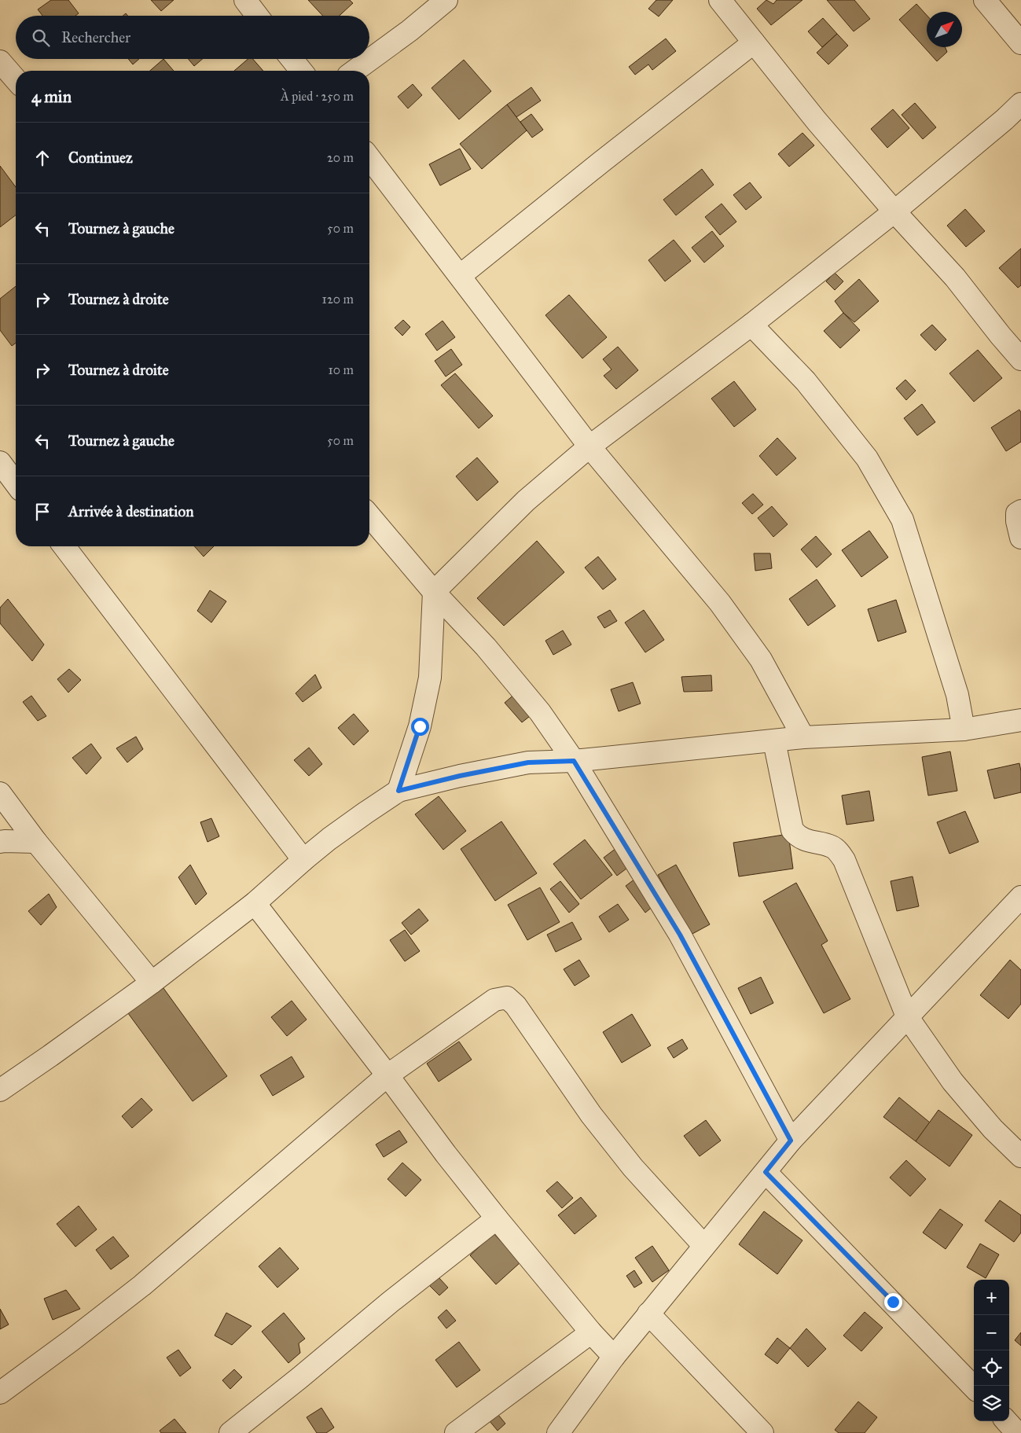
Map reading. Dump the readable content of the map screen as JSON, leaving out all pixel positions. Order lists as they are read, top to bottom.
{
  "north": "top right",
  "page": {
    "search": "Rechercher",
    "heading": ["4 min", "À pied · 250 m"],
    "list": [
      ["Continuez", "20 m"],
      ["Tournez à gauche", "50 m"],
      ["Tournez à droite", "120 m"],
      ["Tournez à droite", "10 m"],
      ["Tournez à gauche", "50 m"],
      "Arrivée à destination"
    ],
    "map_buttons": ["+", "−"]
  }
}
